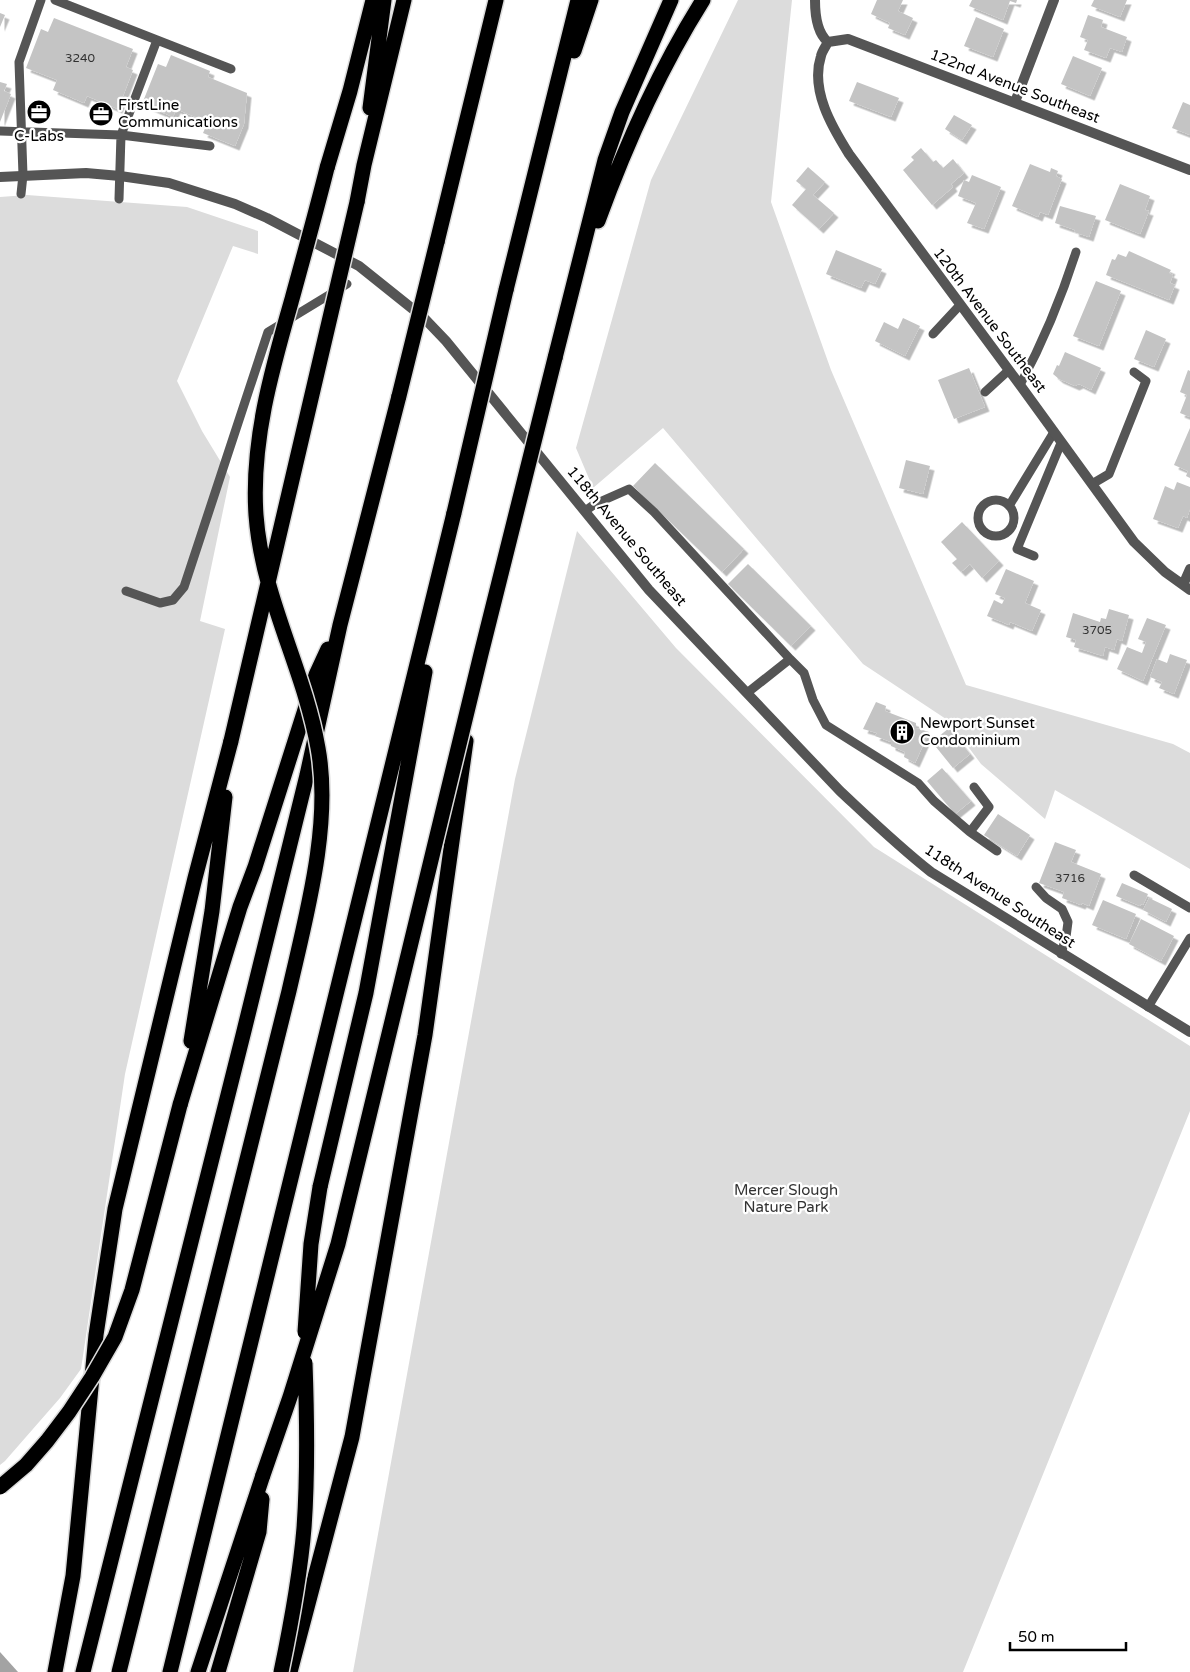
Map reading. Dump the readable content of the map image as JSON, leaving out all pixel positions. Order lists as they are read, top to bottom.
{
  "streets": {
    "street": ["122nd Avenue Southeast", "120th Avenue Southeast", "118th Avenue Southeast"]
  },
  "crossings": [
    ["122nd Avenue Southeast", "120th Avenue Southeast"]
  ],
  "parks": ["Mercer Slough Nature Park"],
  "places": {
    "office": ["C-Labs", "FirstLine Communications"],
    "building": ["Newport Sunset Condominium"]
  },
  "house_numbers": ["3240", "3705", "3716"],
  "scale_bar": "50 m"
}
